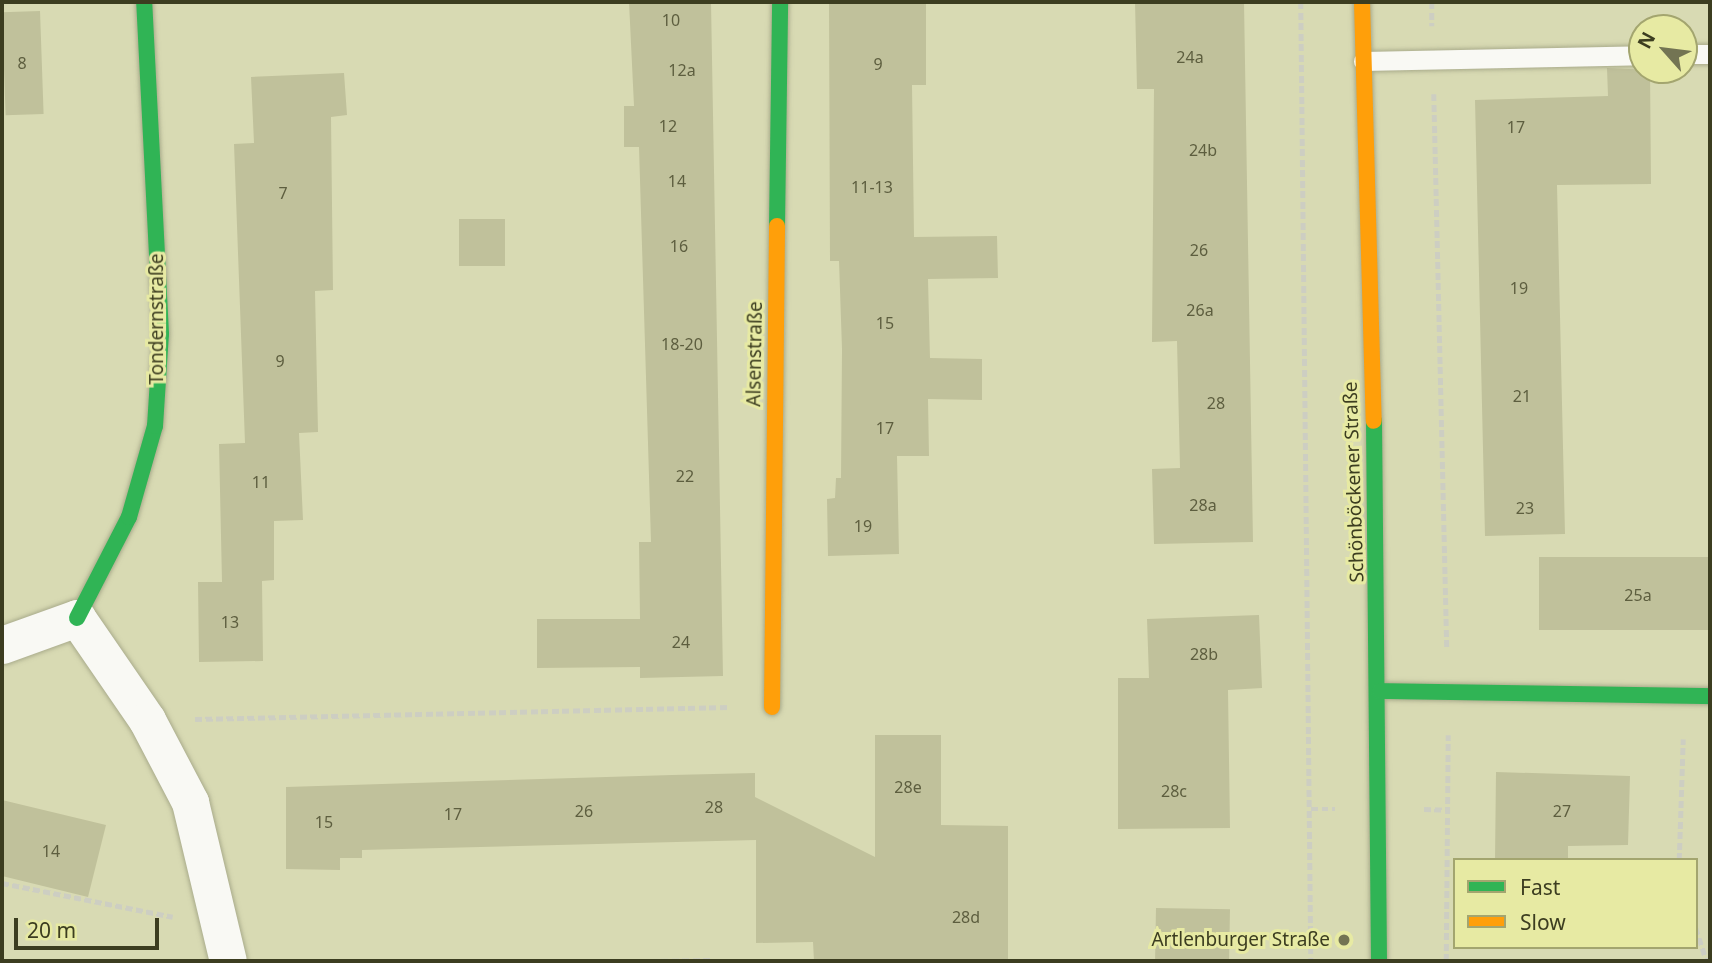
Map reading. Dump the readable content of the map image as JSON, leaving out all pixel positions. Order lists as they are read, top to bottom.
{
  "streets": {
    "street": ["Tondernstraße", "Alsenstraße", "Schönböckener Straße"]
  },
  "places": ["Artlenburger Straße"],
  "house_numbers": [
    "10",
    "24a",
    "8",
    "9",
    "12a",
    "12",
    "17",
    "24b",
    "14",
    "11-13",
    "7",
    "16",
    "26",
    "19",
    "26a",
    "15",
    "18-20",
    "9",
    "21",
    "28",
    "17",
    "22",
    "11",
    "28a",
    "23",
    "19",
    "25a",
    "13",
    "24",
    "28b",
    "28e",
    "28c",
    "28",
    "26",
    "27",
    "17",
    "15",
    "14",
    "28d"
  ],
  "legend": ["Fast", "Slow"],
  "scale_bar": "20 m",
  "north": "top left"
}
